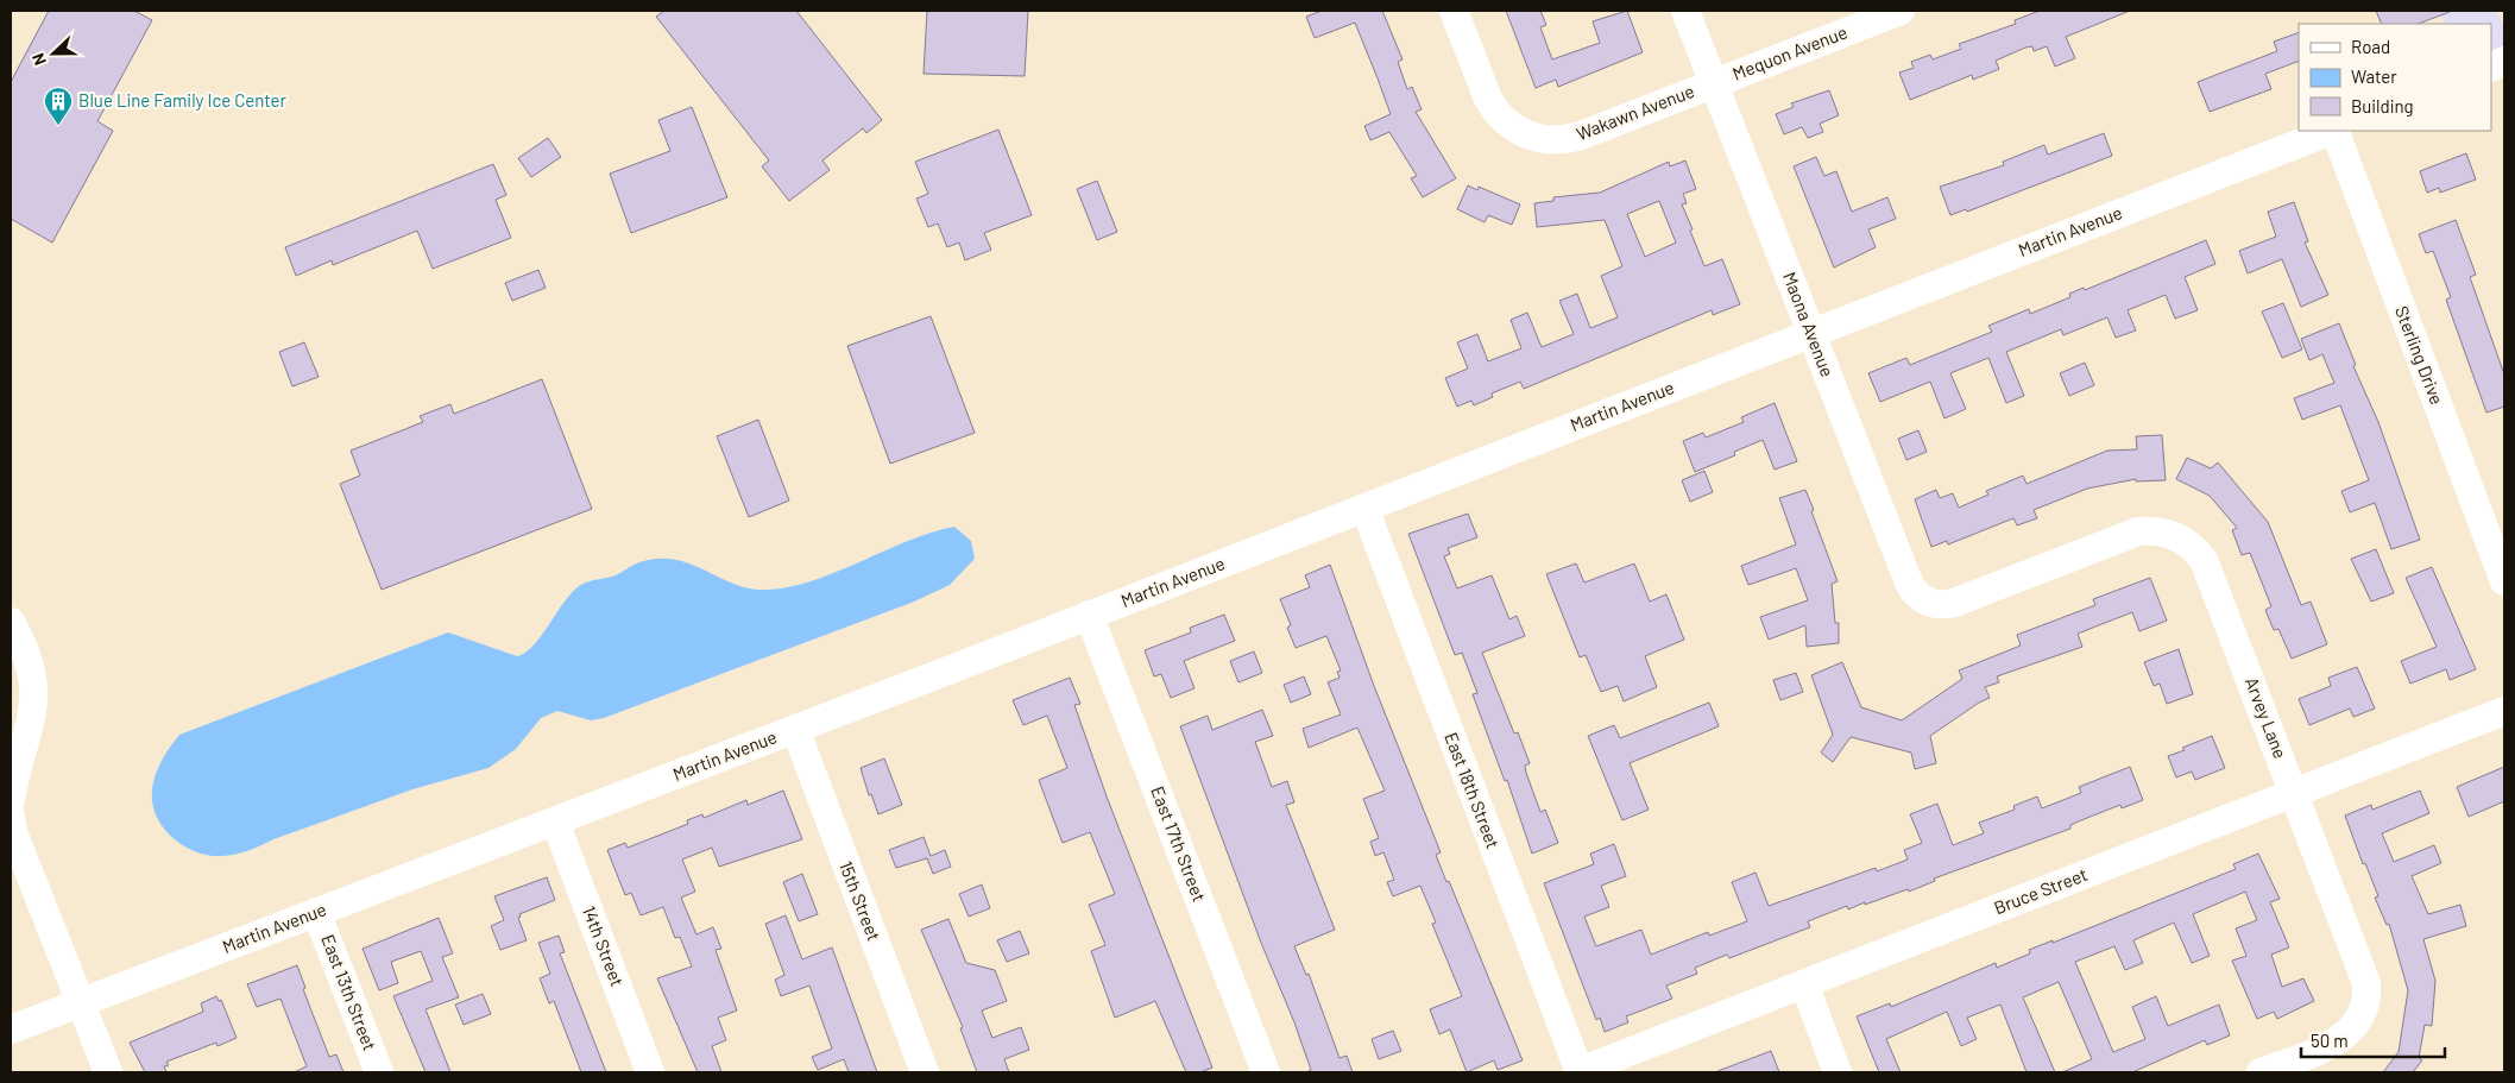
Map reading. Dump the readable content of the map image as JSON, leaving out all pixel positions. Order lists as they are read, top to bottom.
{
  "streets": {
    "street": [
      "Mequon Avenue",
      "Wakawn Avenue",
      "Martin Avenue",
      "Maona Avenue",
      "Sterling Drive",
      "Arvey Lane",
      "East 18th Street",
      "East 17th Street",
      "Bruce Street",
      "15th Street",
      "14th Street",
      "East 13th Street"
    ]
  },
  "crossings": [
    ["Mequon Avenue", "Wakawn Avenue"],
    ["Mequon Avenue", "Maona Avenue"],
    ["Wakawn Avenue", "Maona Avenue"],
    ["Martin Avenue", "Maona Avenue"],
    ["Martin Avenue", "East 18th Street"],
    ["Martin Avenue", "East 17th Street"],
    ["Martin Avenue", "15th Street"],
    ["Martin Avenue", "14th Street"],
    ["Martin Avenue", "East 13th Street"],
    ["Maona Avenue", "Arvey Lane"],
    ["Arvey Lane", "Bruce Street"],
    ["East 18th Street", "Bruce Street"]
  ],
  "places": {
    "building": ["Blue Line Family Ice Center"]
  },
  "legend": ["Road", "Water", "Building"],
  "scale_bar": "50 m",
  "north": "left"
}
